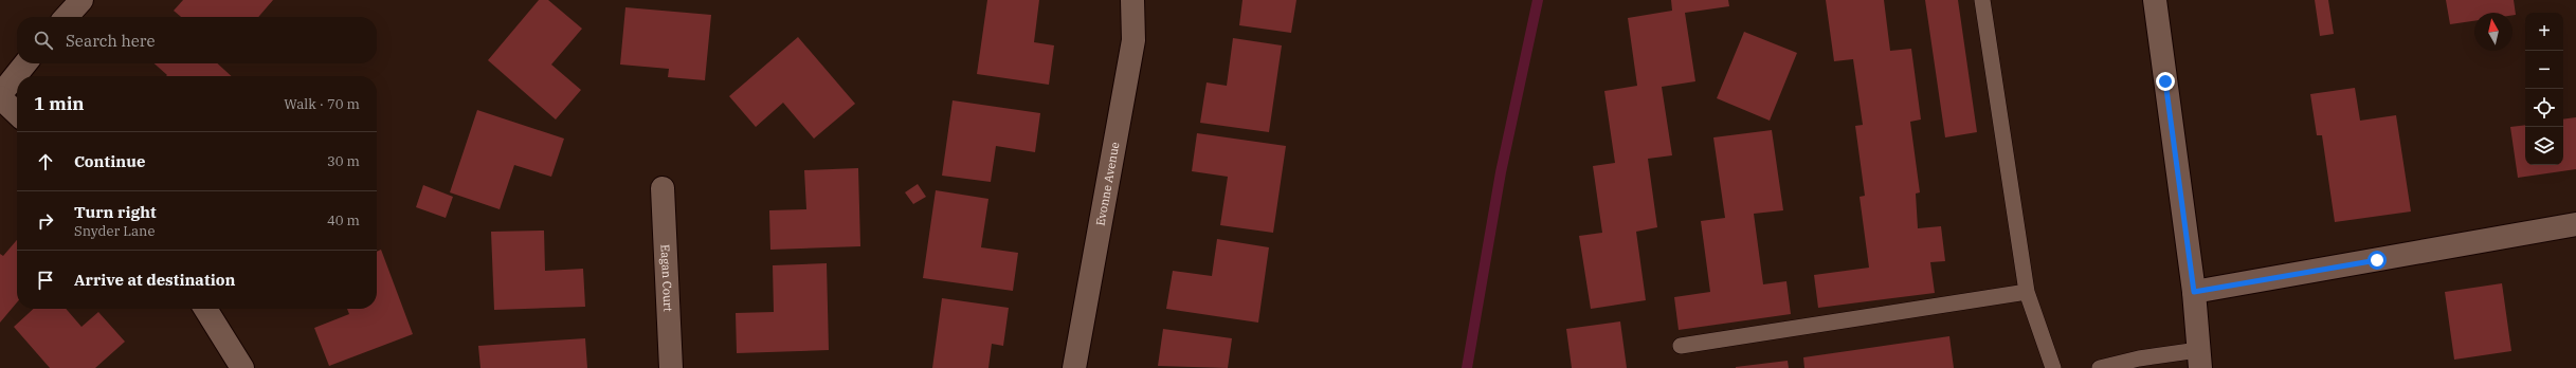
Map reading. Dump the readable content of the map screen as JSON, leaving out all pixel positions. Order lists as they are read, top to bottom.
{
  "streets": {
    "street": ["Evonne Avenue", "Eagan Court"]
  },
  "north": "top",
  "page": {
    "map_buttons": ["+", "−"],
    "search": "Search here",
    "heading": ["1 min", "Walk · 70 m"],
    "list": [
      ["Continue", "30 m"],
      ["Turn right", "Snyder Lane", "40 m"],
      "Arrive at destination"
    ]
  }
}
